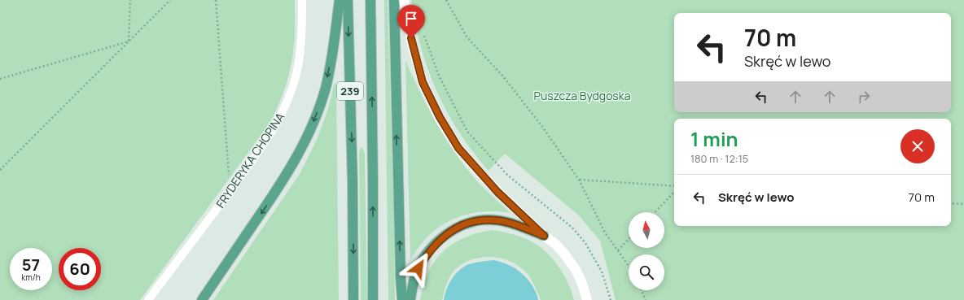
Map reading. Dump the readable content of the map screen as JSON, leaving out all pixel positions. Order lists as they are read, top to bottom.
{
  "streets": {
    "main road": ["239"],
    "lane": ["FRYDERYKA CHOPINA"]
  },
  "parks": ["Puszcza Bydgoska"],
  "north": "top",
  "page": {
    "turn": ["70 m", "Skręć w lewo"],
    "heading": ["1 min", "180 m · 12:15"],
    "list": [
      {
        "name": "Skręć w lewo",
        "value": "70 m"
      }
    ],
    "speed": "57 km/h",
    "limit": "60"
  }
}
